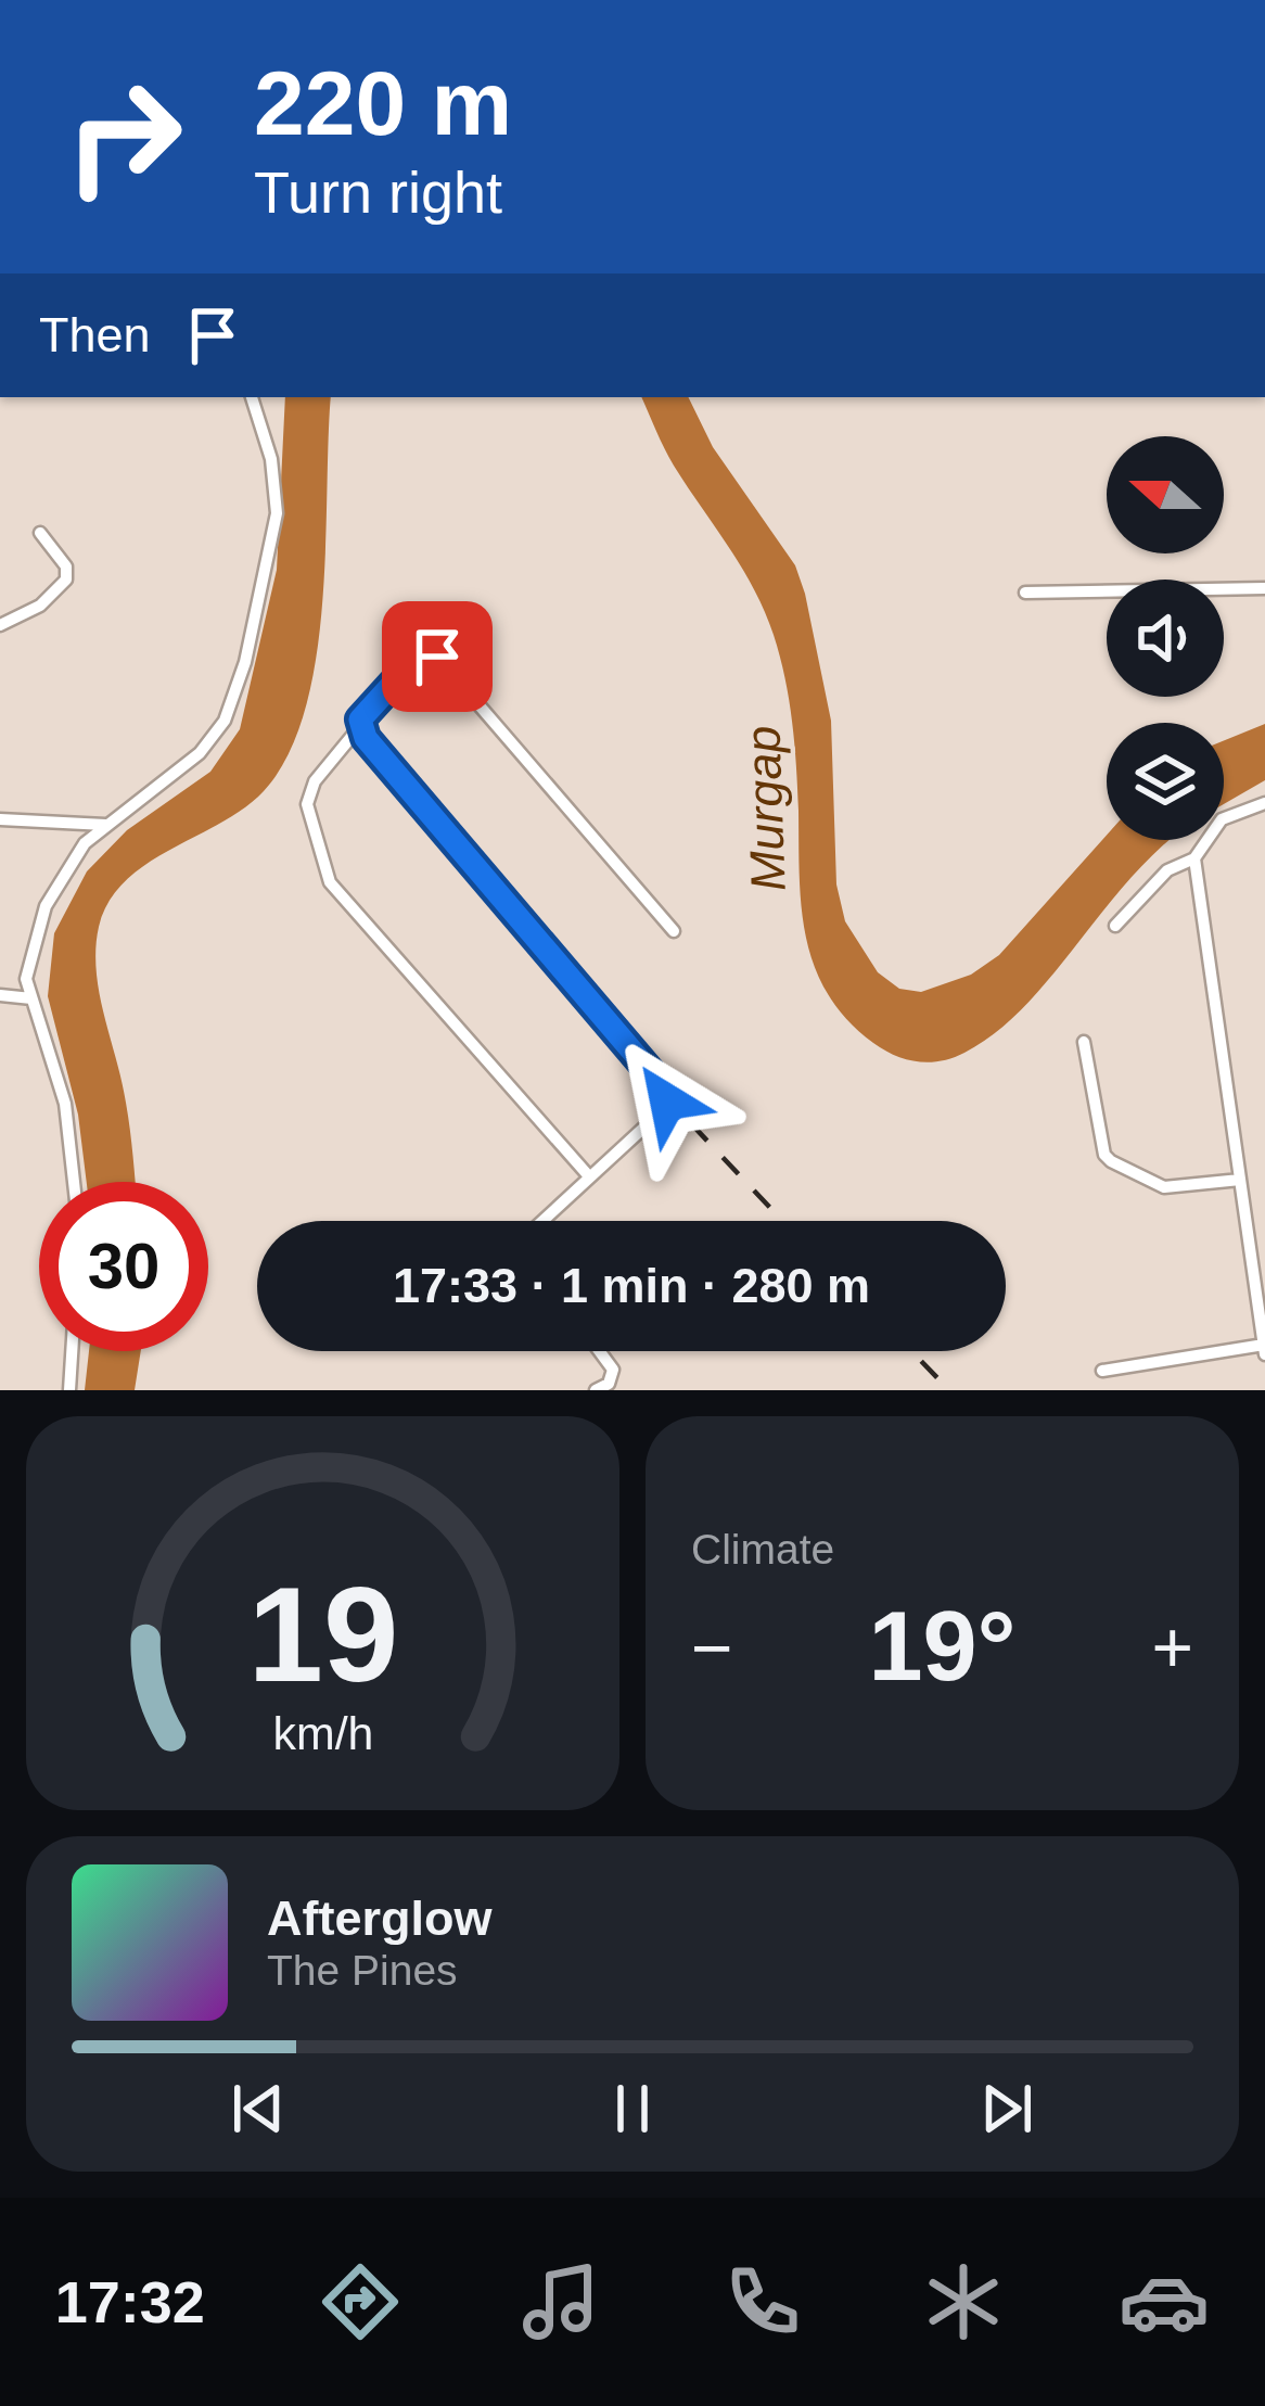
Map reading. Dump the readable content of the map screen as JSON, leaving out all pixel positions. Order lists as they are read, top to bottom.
{
  "water": ["Murgap"],
  "north": "left",
  "page": {
    "turn": ["220 m", "Turn right"],
    "then": "Then",
    "limit": "30",
    "trip": "17:33 · 1 min · 280 m",
    "tile": "Climate",
    "heat": ["−", "19°", "+"],
    "song": ["Afterglow", "The Pines"],
    "tabs": "17:32",
    "gauge": ["19", "km/h"]
  }
}
